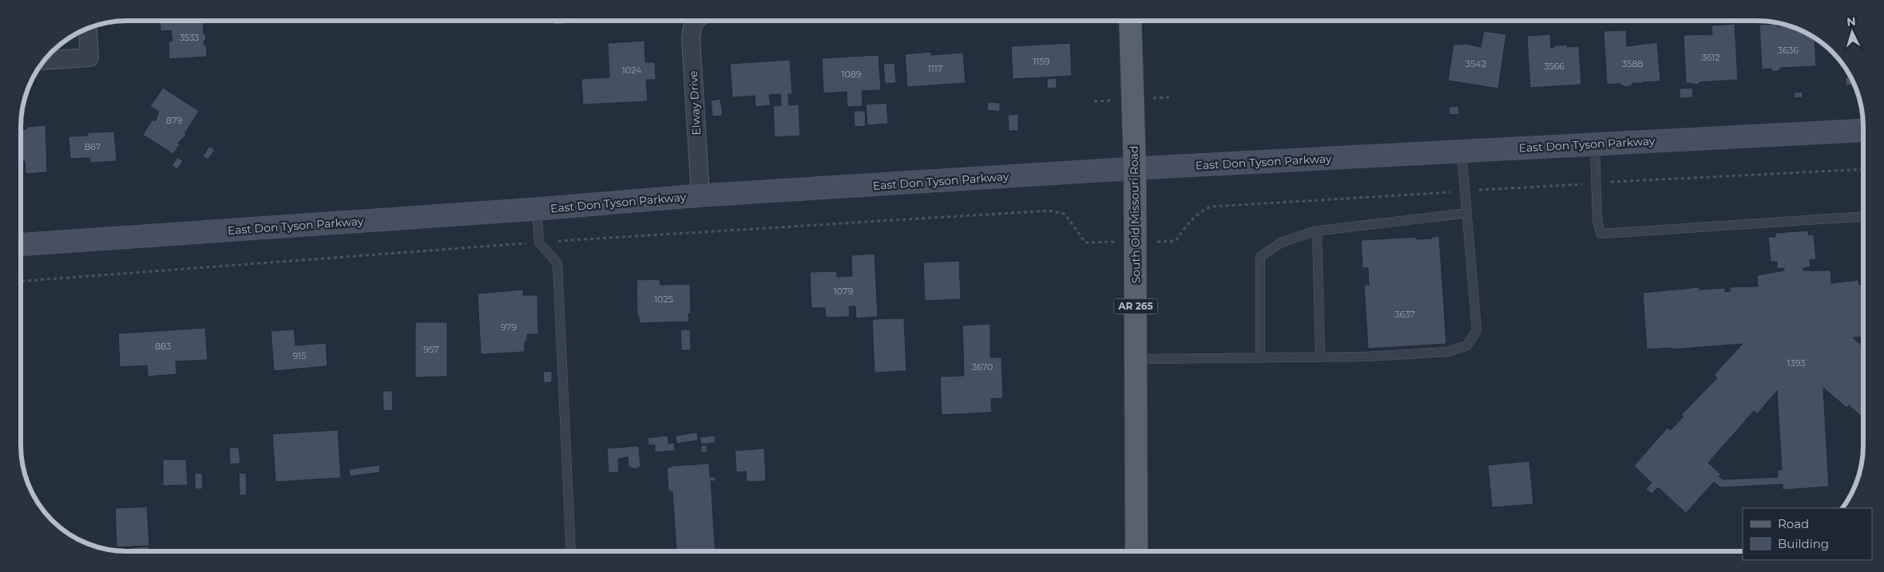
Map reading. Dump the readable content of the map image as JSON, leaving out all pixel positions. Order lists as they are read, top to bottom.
{
  "streets": {
    "main road": ["East Don Tyson Parkway", "South Old Missouri Road", "AR 265"],
    "street": ["Elway Drive"]
  },
  "crossings": [
    ["Elway Drive", "East Don Tyson Parkway"],
    ["East Don Tyson Parkway", "South Old Missouri Road"]
  ],
  "house_numbers": [
    "3533",
    "3636",
    "3612",
    "1159",
    "3542",
    "3588",
    "3566",
    "1117",
    "1024",
    "1089",
    "879",
    "867",
    "1079",
    "1025",
    "3637",
    "979",
    "883",
    "957",
    "915",
    "1393",
    "3670"
  ],
  "legend": ["Road", "Building"],
  "north": "top"
}
